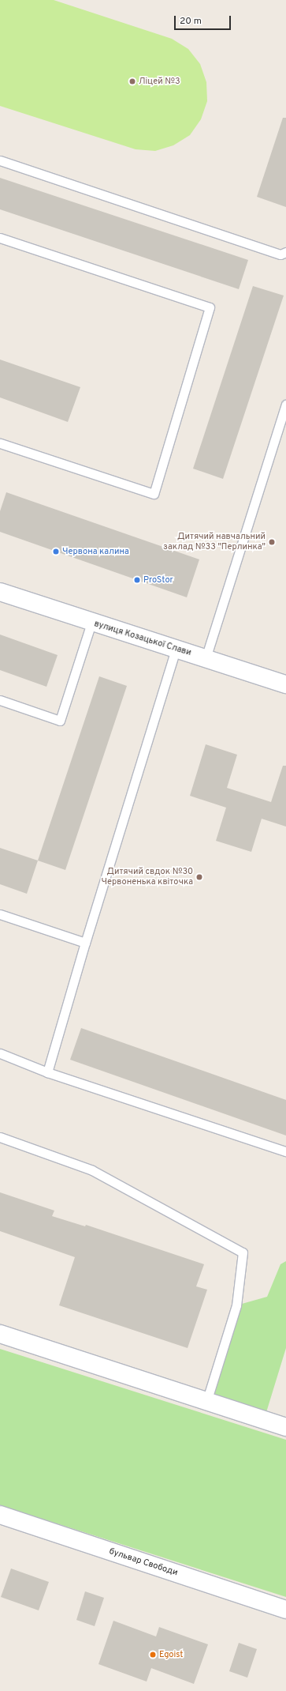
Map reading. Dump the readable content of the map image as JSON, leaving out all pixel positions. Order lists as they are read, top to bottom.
{
  "streets": {
    "street": ["вулиця Козацької Слави", "бульвар Свободи"]
  },
  "places": [
    "Ліцей №3",
    "Дитячий навчальний заклад №33 \"Перлинка\"",
    "Червона калина",
    "ProStor",
    "Дитячий свдок №30 Червоненька квіточка",
    "Egoist"
  ],
  "scale_bar": "20 m"
}
